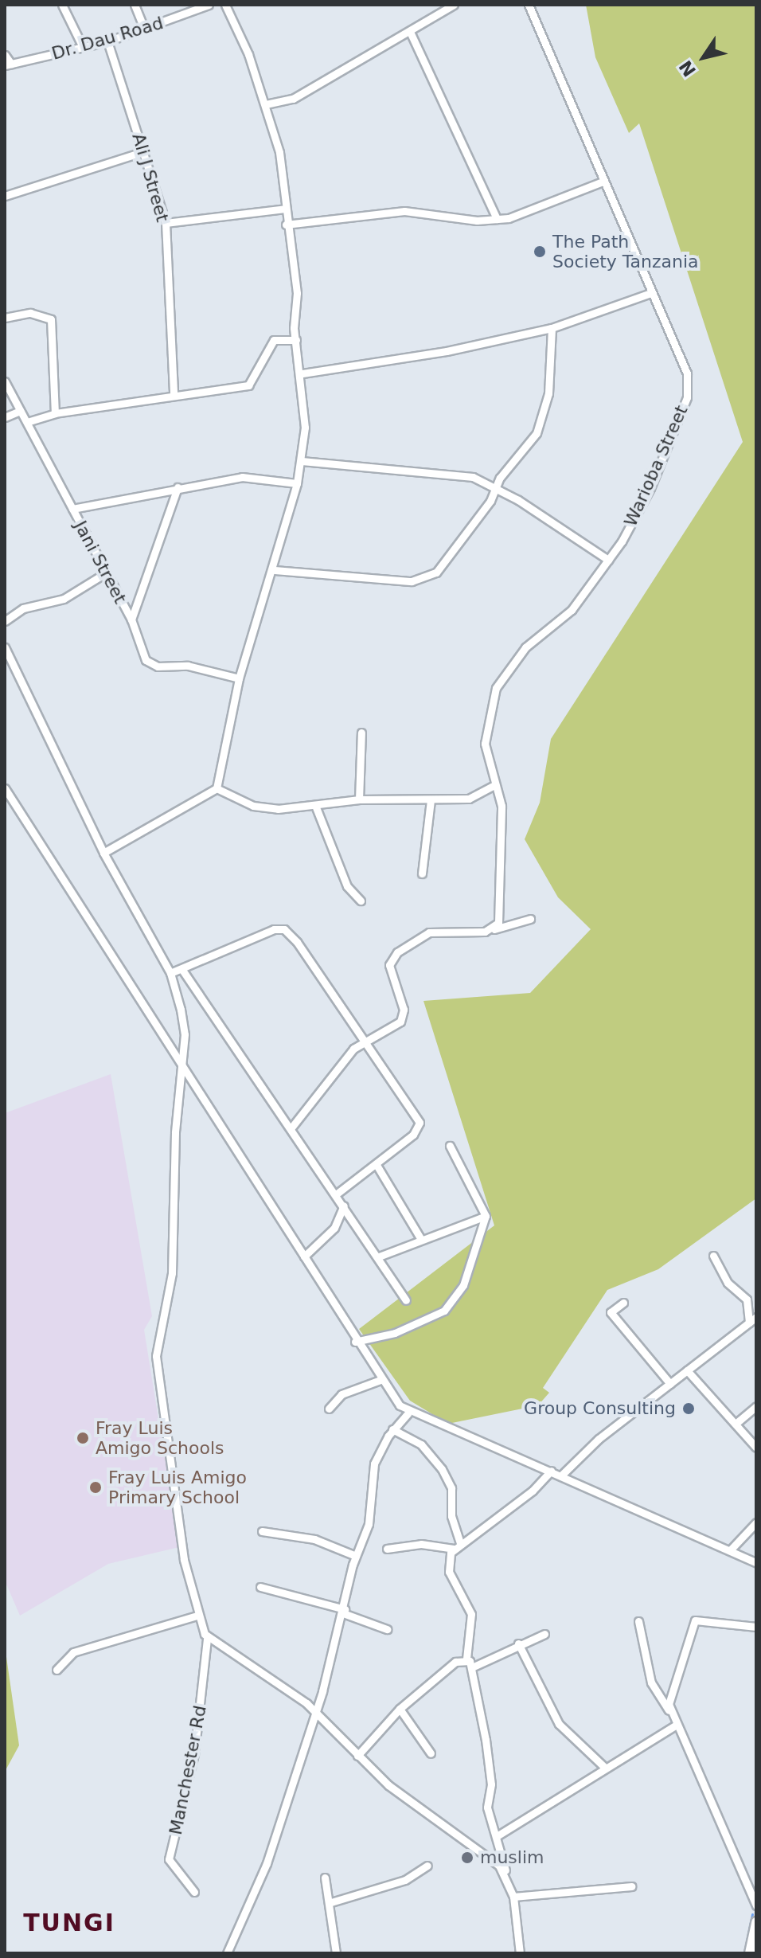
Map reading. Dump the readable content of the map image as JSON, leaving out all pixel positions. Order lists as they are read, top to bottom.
{
  "streets": {
    "street": [
      "Dr. Dau Road",
      "Ali J Street",
      "Warioba Street",
      "Jani Street",
      "Manchester Rd"
    ]
  },
  "crossings": [
    ["Dr. Dau Road", "Ali J Street"]
  ],
  "districts": ["TUNGI"],
  "places": [
    "The Path Society Tanzania",
    "Group Consulting",
    "Fray Luis Amigo Schools",
    "Fray Luis Amigo Primary School",
    "muslim"
  ],
  "north": "bottom left"
}
